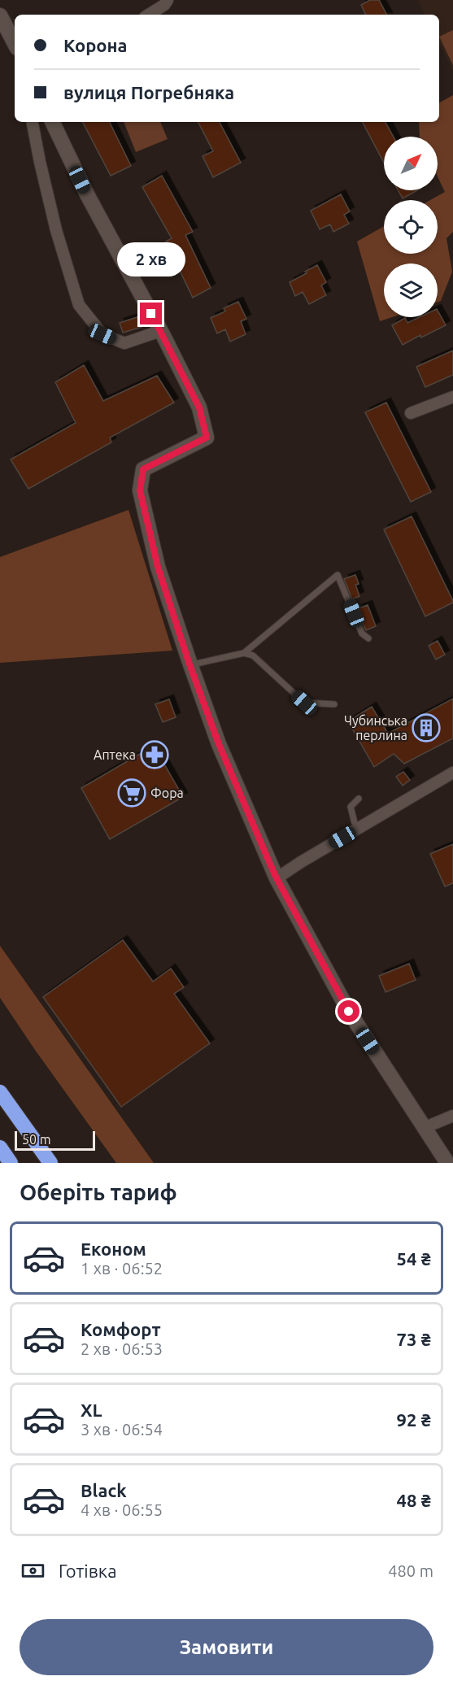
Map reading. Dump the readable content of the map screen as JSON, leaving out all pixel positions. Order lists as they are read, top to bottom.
{
  "places": {
    "building": ["Чубинська перлина"],
    "pharmacy": ["Аптека"],
    "supermarket": ["Фора"]
  },
  "scale_bar": "50 m",
  "north": "top right",
  "page": {
    "banner": ["Корона", "вулиця Погребняка"],
    "bubble": "2 хв",
    "scale": "50 m",
    "heading": "Оберіть тариф",
    "list": [
      {
        "name": "Економ",
        "note": "1 хв · 06:52",
        "value": "54 ₴"
      },
      {
        "name": "Комфорт",
        "note": "2 хв · 06:53",
        "value": "73 ₴"
      },
      {
        "name": "XL",
        "note": "3 хв · 06:54",
        "value": "92 ₴"
      },
      {
        "name": "Black",
        "note": "4 хв · 06:55",
        "value": "48 ₴"
      }
    ],
    "pay": ["Готівка", "480 m"],
    "buttons": "Замовити"
  }
}
